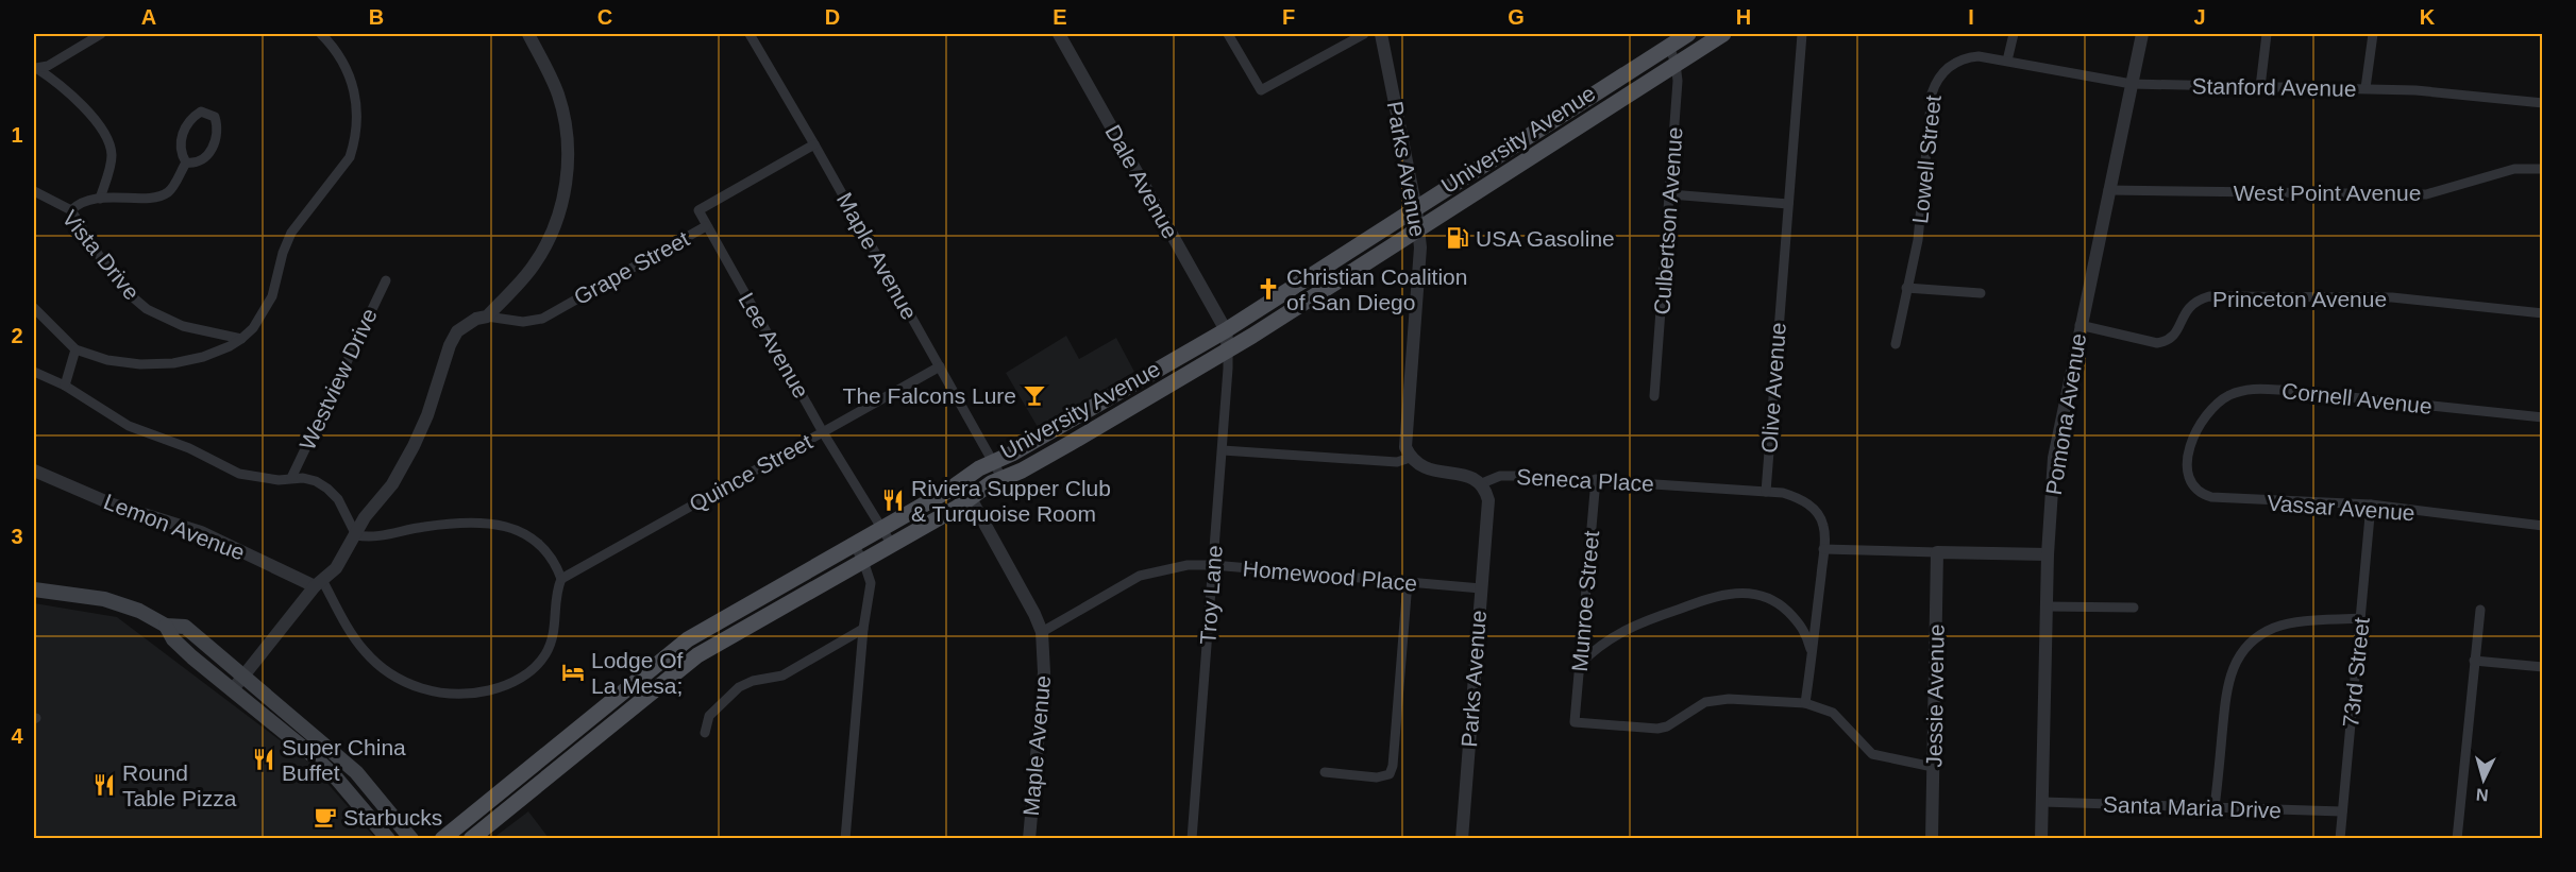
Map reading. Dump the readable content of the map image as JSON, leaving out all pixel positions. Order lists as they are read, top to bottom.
{
  "streets": {
    "main road": ["University Avenue"],
    "street": [
      "Stanford Avenue",
      "Lowell Street",
      "Parks Avenue",
      "Dale Avenue",
      "West Point Avenue",
      "Culbertson Avenue",
      "Vista Drive",
      "Maple Avenue",
      "Grape Street",
      "Princeton Avenue",
      "Lee Avenue",
      "Westview Drive",
      "Olive Avenue",
      "Cornell Avenue",
      "Pomona Avenue",
      "Quince Street",
      "Seneca Place",
      "Vassar Avenue",
      "Lemon Avenue",
      "Homewood Place",
      "Troy Lane",
      "Munroe Street",
      "73rd Street",
      "Jessie Avenue",
      "Santa Maria Drive"
    ]
  },
  "crossings": [
    ["Stanford Avenue", "Lowell Street"],
    ["Stanford Avenue", "Pomona Avenue"],
    ["University Avenue", "Parks Avenue"],
    ["University Avenue", "Dale Avenue"],
    ["University Avenue", "Culbertson Avenue"],
    ["University Avenue", "Maple Avenue"],
    ["University Avenue", "Lee Avenue"],
    ["University Avenue", "Troy Lane"],
    ["Parks Avenue", "Seneca Place"],
    ["Parks Avenue", "Homewood Place"],
    ["West Point Avenue", "Pomona Avenue"],
    ["Maple Avenue", "Grape Street"],
    ["Maple Avenue", "Quince Street"],
    ["Maple Avenue", "Homewood Place"],
    ["Grape Street", "Lee Avenue"],
    ["Princeton Avenue", "Pomona Avenue"],
    ["Lee Avenue", "Quince Street"],
    ["Olive Avenue", "Seneca Place"],
    ["Cornell Avenue", "Vassar Avenue"],
    ["Pomona Avenue", "Santa Maria Drive"],
    ["Quince Street", "Lemon Avenue"],
    ["Seneca Place", "Munroe Street"],
    ["Vassar Avenue", "73rd Street"],
    ["Homewood Place", "Troy Lane"],
    ["73rd Street", "Santa Maria Drive"]
  ],
  "places": {
    "fuel station": ["USA Gasoline"],
    "church": ["Christian Coalition of San Diego"],
    "bar": ["The Falcons Lure"],
    "restaurant": ["Riviera Supper Club & Turquoise Room", "Super China Buffet", "Round Table Pizza"],
    "hotel": ["Lodge Of La Mesa;"],
    "cafe": ["Starbucks"]
  },
  "north": "bottom",
  "grid": {
    "columns": [
      "A",
      "B",
      "C",
      "D",
      "E",
      "F",
      "G",
      "H",
      "I",
      "J",
      "K"
    ],
    "rows": [
      "1",
      "2",
      "3",
      "4"
    ]
  }
}
